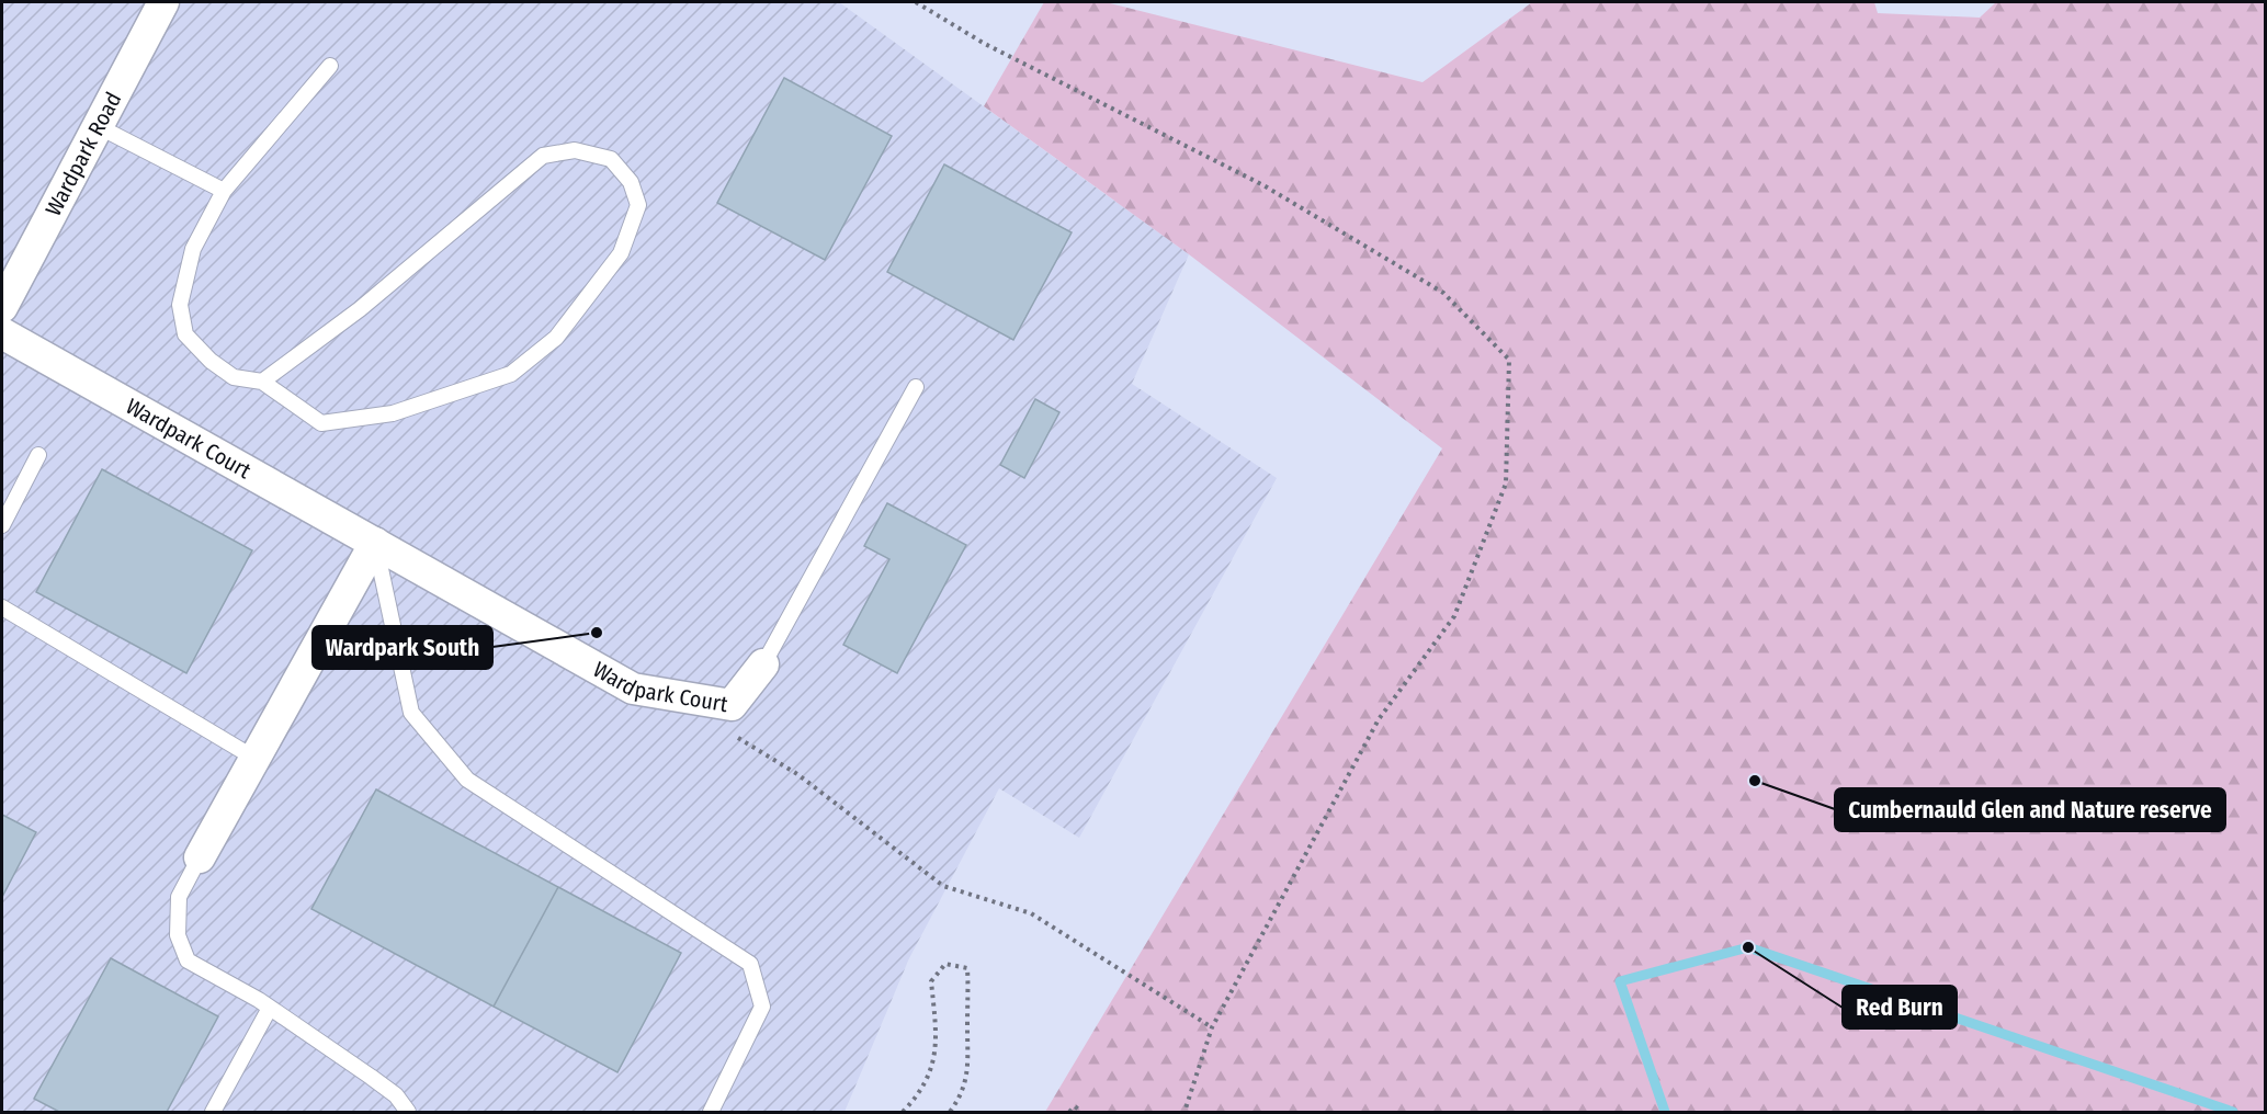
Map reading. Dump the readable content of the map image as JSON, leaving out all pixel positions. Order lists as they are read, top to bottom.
{
  "streets": {
    "street": ["Wardpark Road", "Wardpark Court"]
  },
  "places": ["Wardpark South", "Cumbernauld Glen and Nature reserve", "Red Burn"]
}
